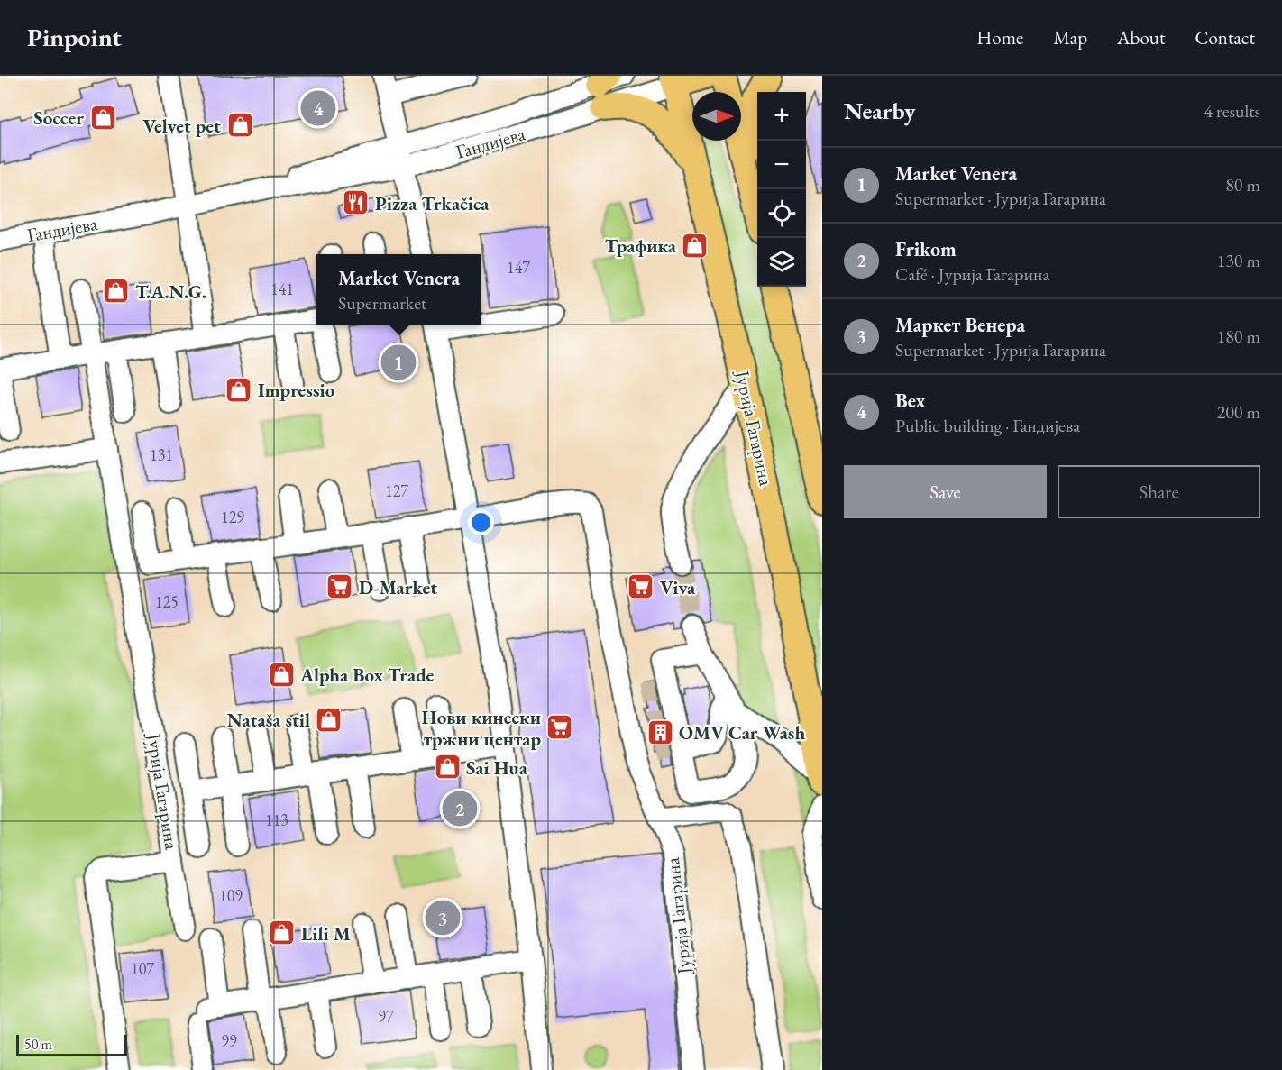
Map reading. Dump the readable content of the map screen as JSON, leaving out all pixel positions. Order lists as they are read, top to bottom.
{
  "streets": {
    "main road": ["Гандијева", "Јурија Гагарина"]
  },
  "crossings": [
    ["Гандијева", "Јурија Гагарина"]
  ],
  "places": {
    "shop": [
      "Soccer",
      "Velvet pet",
      "Трафика",
      "T.A.N.G.",
      "Impressio",
      "Alpha Box Trade",
      "Nataša stil",
      "Sai Hua",
      "Lili M"
    ],
    "restaurant": ["Pizza Trkačica"],
    "supermarket": ["D-Market", "Viva", "Нови кинески тржни центар"],
    "building": ["OMV Car Wash"]
  },
  "house_numbers": [
    "147",
    "141",
    "131",
    "127",
    "129",
    "125",
    "113",
    "109",
    "107",
    "97",
    "99"
  ],
  "scale_bar": "50 m",
  "north": "right",
  "page": {
    "header": "Pinpoint",
    "nav": [
      "Home",
      "Map",
      "About",
      "Contact"
    ],
    "heading": ["Nearby", "4 results"],
    "pins": [
      "4",
      "1",
      "2",
      "3"
    ],
    "map_buttons": ["+", "−"],
    "list": [
      {
        "mark": "1",
        "name": "Market Venera",
        "note": "Supermarket · Јурија Гагарина",
        "value": "80 m"
      },
      {
        "mark": "2",
        "name": "Frikom",
        "note": "Café · Јурија Гагарина",
        "value": "130 m"
      },
      {
        "mark": "3",
        "name": "Маркет Венера",
        "note": "Supermarket · Јурија Гагарина",
        "value": "180 m"
      },
      {
        "mark": "4",
        "name": "Bex",
        "note": "Public building · Гандијева",
        "value": "200 m"
      }
    ],
    "popup": ["Market Venera", "Supermarket"],
    "buttons": ["Save", "Share"],
    "scale": "50 m"
  }
}
